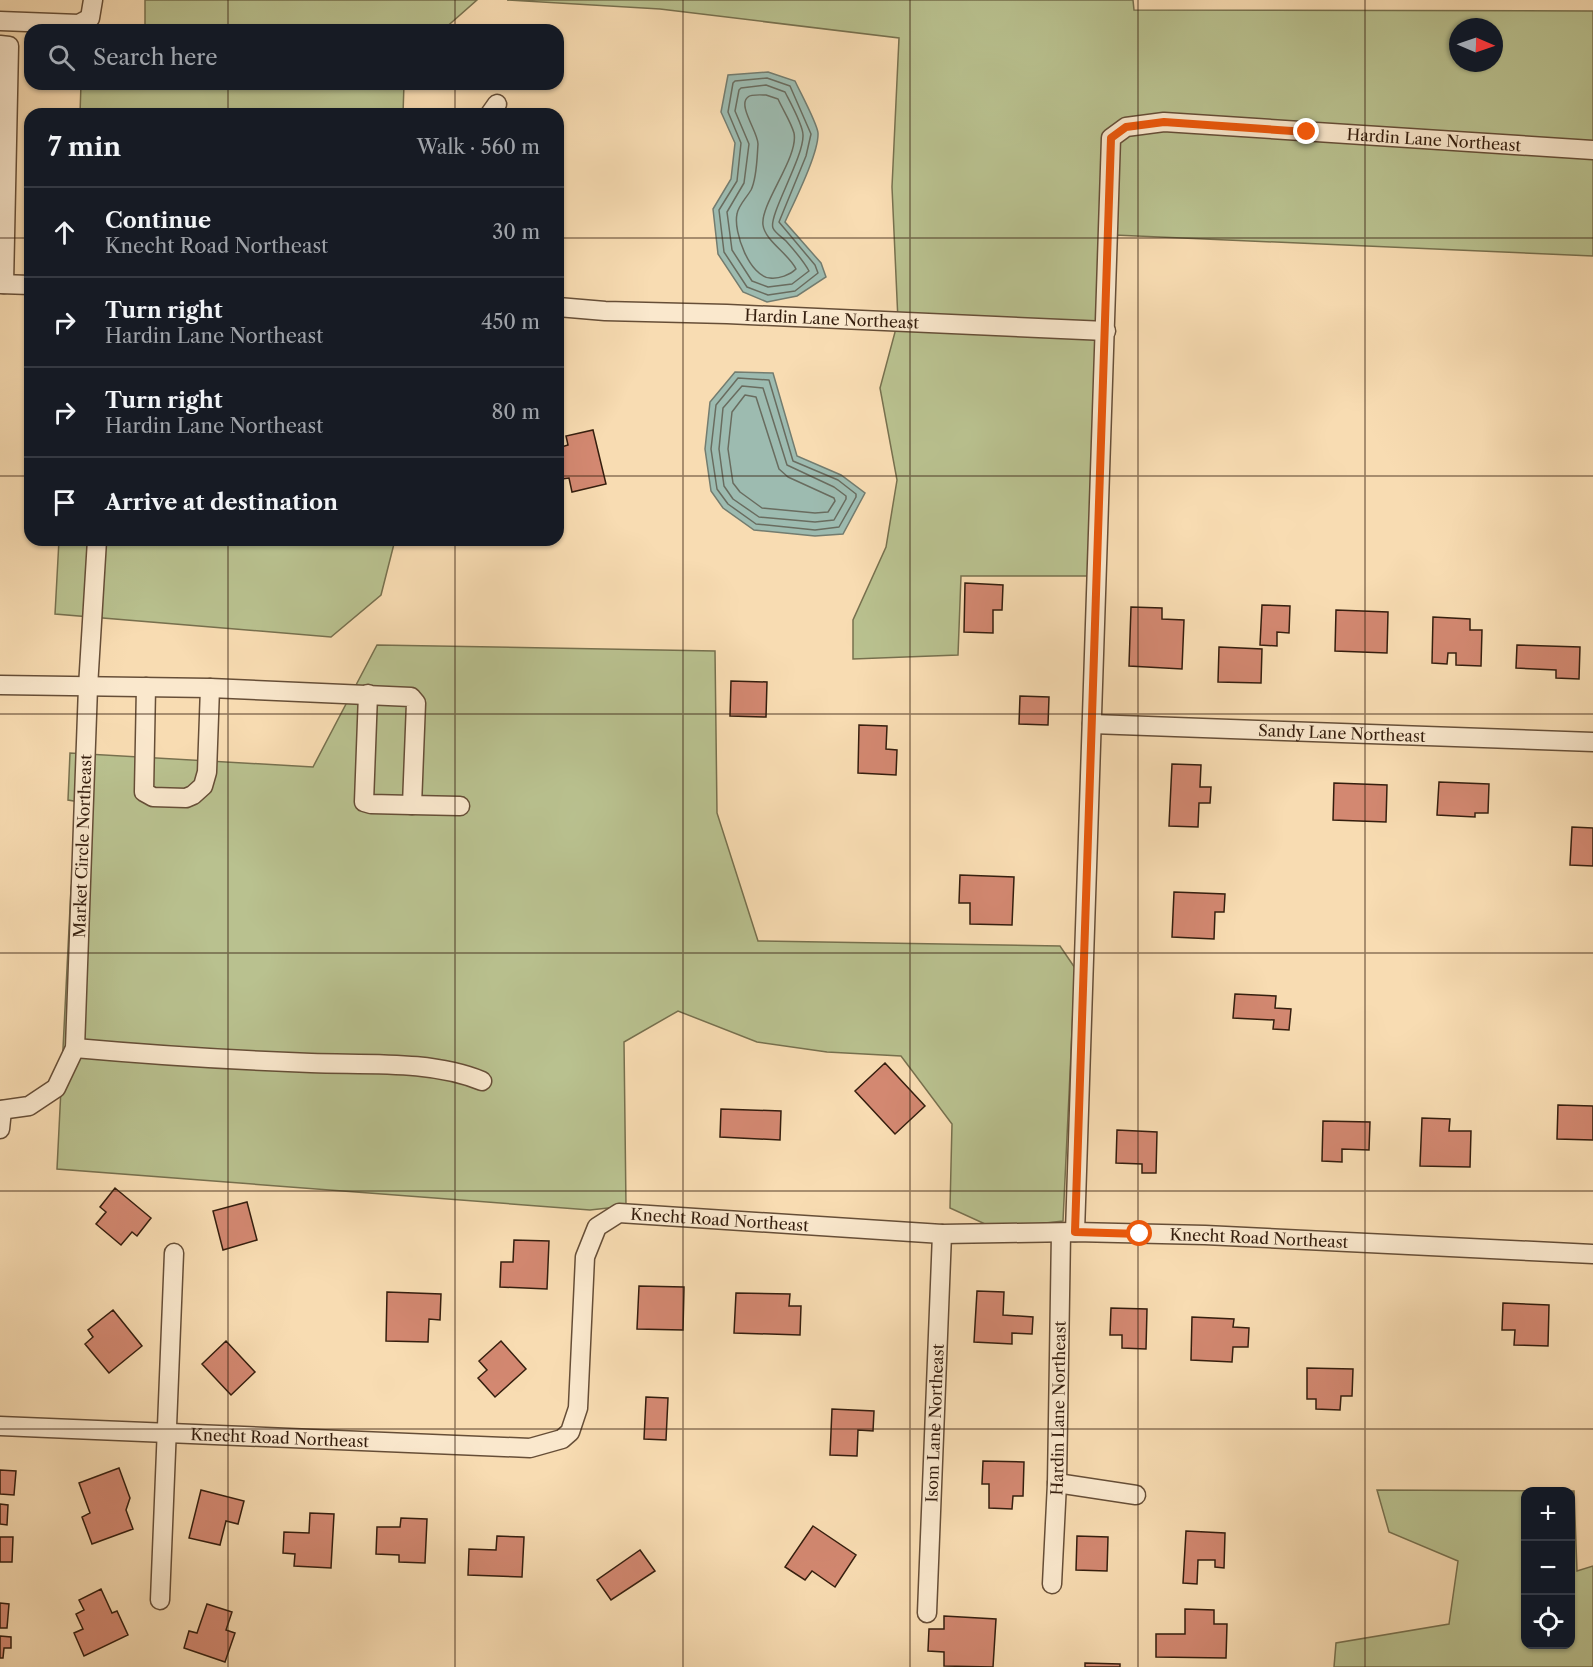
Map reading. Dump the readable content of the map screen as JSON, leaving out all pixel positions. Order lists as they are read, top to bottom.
{
  "streets": {
    "street": [
      "Hardin Lane Northeast",
      "Sandy Lane Northeast",
      "Market Circle Northeast",
      "Knecht Road Northeast",
      "Isom Lane Northeast"
    ]
  },
  "crossings": [
    ["Hardin Lane Northeast", "Sandy Lane Northeast"],
    ["Hardin Lane Northeast", "Knecht Road Northeast"],
    ["Knecht Road Northeast", "Isom Lane Northeast"]
  ],
  "north": "right",
  "page": {
    "search": "Search here",
    "heading": ["7 min", "Walk · 560 m"],
    "list": [
      ["Continue", "Knecht Road Northeast", "30 m"],
      ["Turn right", "Hardin Lane Northeast", "450 m"],
      ["Turn right", "Hardin Lane Northeast", "80 m"],
      "Arrive at destination"
    ],
    "map_buttons": ["+", "−"]
  }
}
